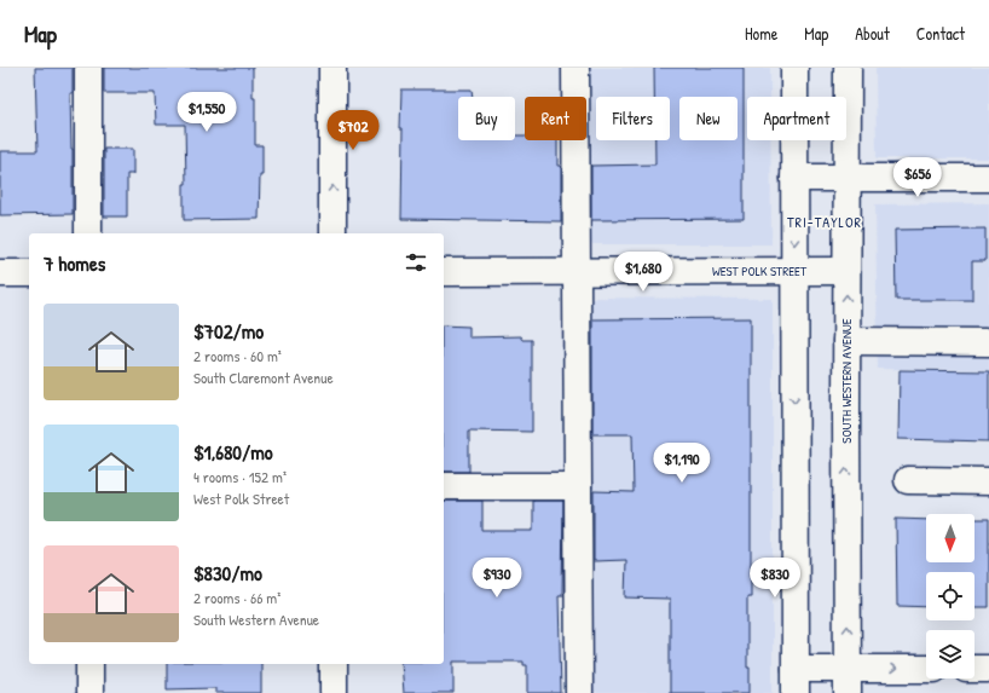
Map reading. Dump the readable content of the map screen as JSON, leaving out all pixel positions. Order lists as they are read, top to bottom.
{
  "streets": {
    "main road": ["WEST POLK STREET", "SOUTH WESTERN AVENUE"]
  },
  "crossings": [
    ["WEST POLK STREET", "SOUTH WESTERN AVENUE"]
  ],
  "districts": ["TRI-TAYLOR"],
  "north": "bottom",
  "page": {
    "header": "Map",
    "nav": [
      "Home",
      "Map",
      "About",
      "Contact"
    ],
    "price": [
      "$1,550",
      "$702",
      "$656",
      "$1,680",
      "$1,190",
      "$930",
      "$830"
    ],
    "chip": [
      "Buy",
      "Rent",
      "Filters",
      "New",
      "Apartment"
    ],
    "heading": "7 homes",
    "list": [
      {
        "name": "$702/mo",
        "note": "2 rooms · 60 m² · South Claremont Avenue"
      },
      {
        "name": "$1,680/mo",
        "note": "4 rooms · 152 m² · West Polk Street"
      },
      {
        "name": "$830/mo",
        "note": "2 rooms · 66 m² · South Western Avenue"
      }
    ]
  }
}
